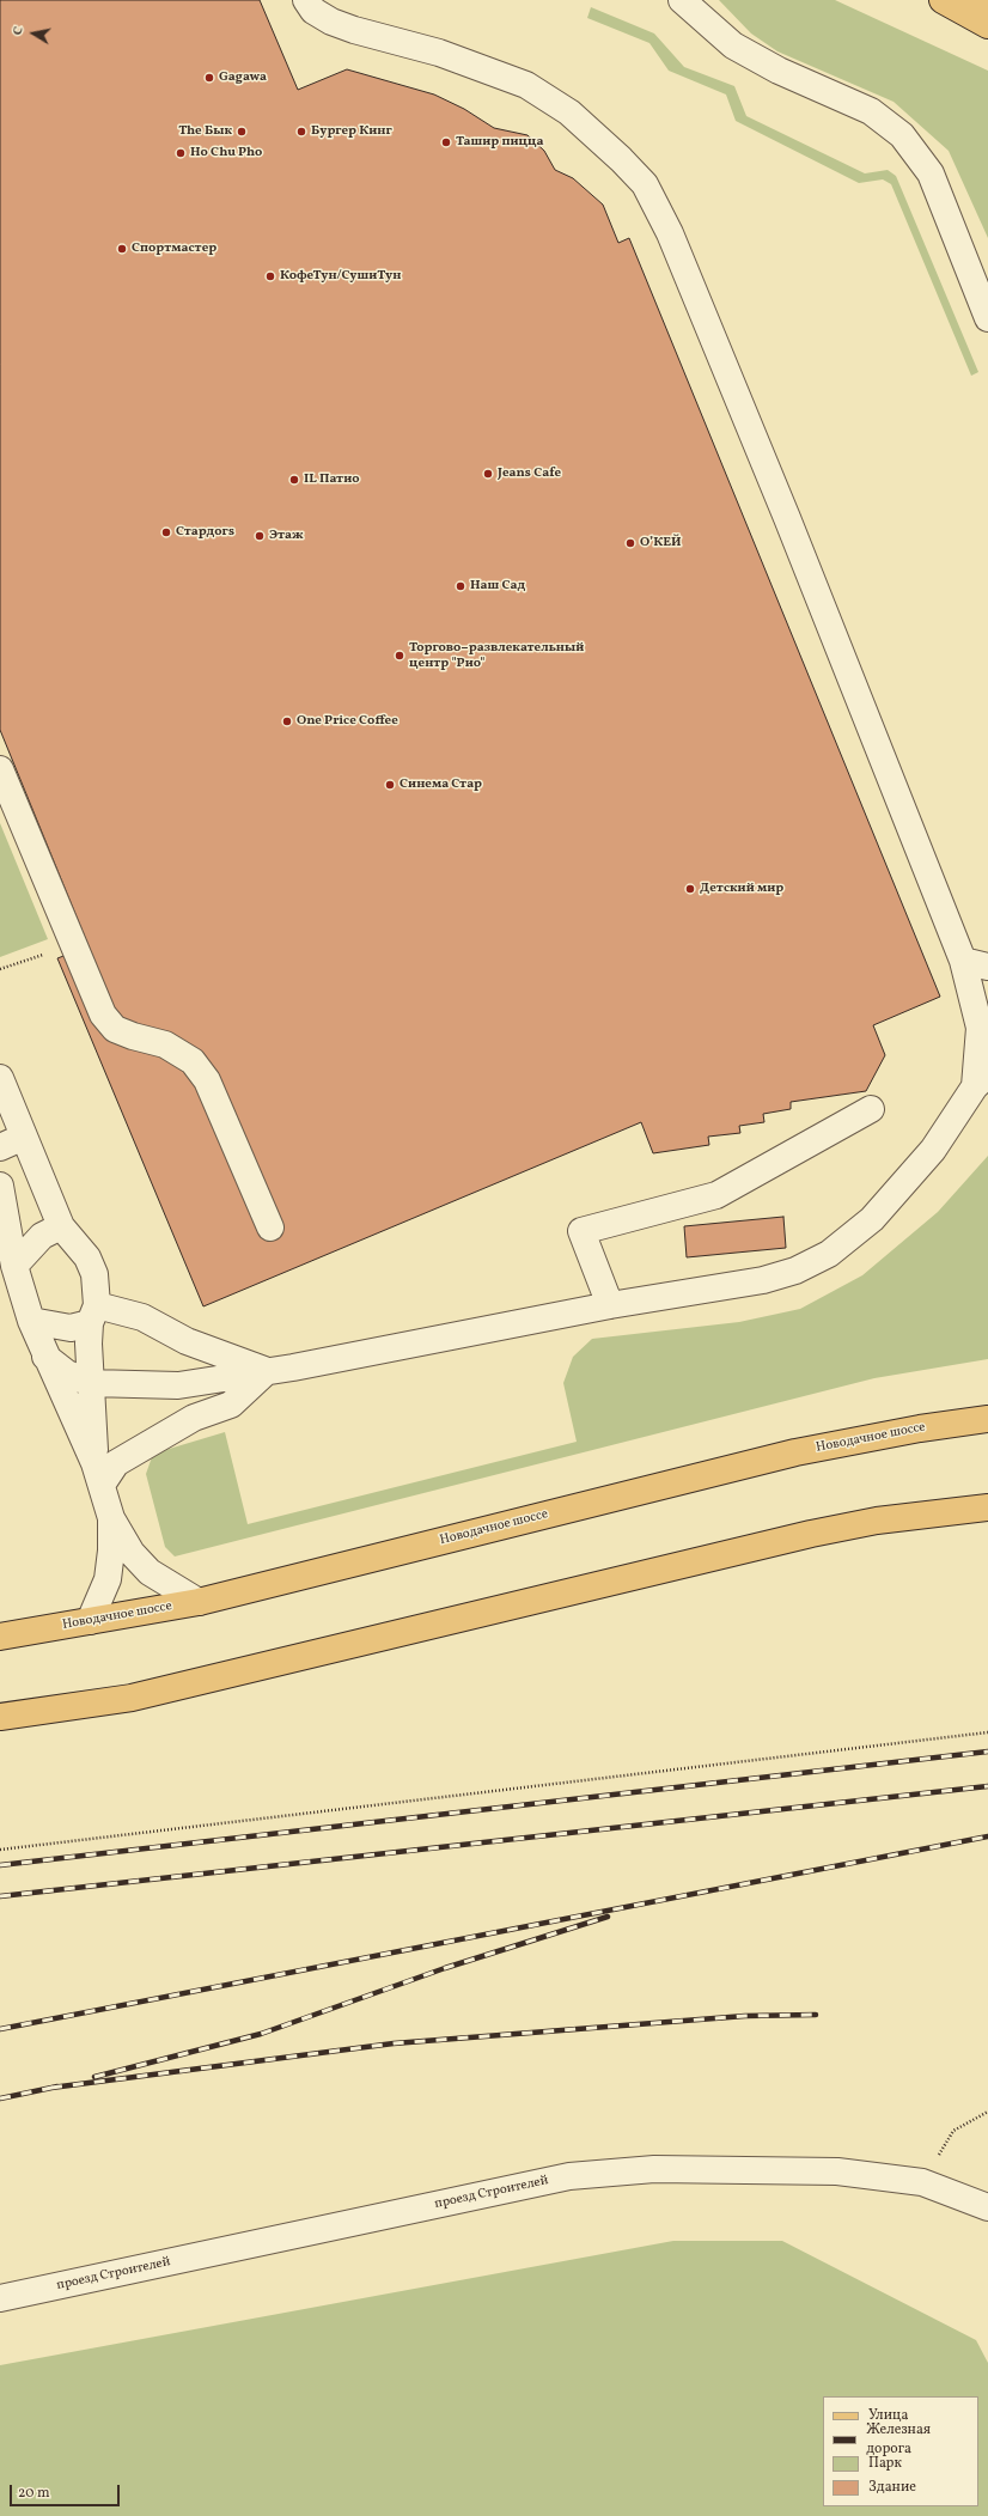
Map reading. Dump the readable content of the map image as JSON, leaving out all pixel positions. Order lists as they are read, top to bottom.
{
  "streets": {
    "main road": ["Новодачное шоссе"],
    "street": ["проезд Строителей"]
  },
  "places": [
    "Gagawa",
    "The Бык",
    "Бургер Кинг",
    "Ташир пицца",
    "Ho Chu Pho",
    "Спортмастер",
    "КофеТун/СушиТун",
    "Jeans Cafe",
    "IL Патио",
    "Стардогs",
    "Этаж",
    "О’КЕЙ",
    "Наш Сад",
    "Торгово–развлекательный центр \"Рио\"",
    "One Price Coffee",
    "Синема Стар",
    "Детский мир"
  ],
  "legend": [
    "Улица",
    "Железная дорога",
    "Парк",
    "Здание"
  ],
  "scale_bar": "20 m",
  "north": "left"
}
